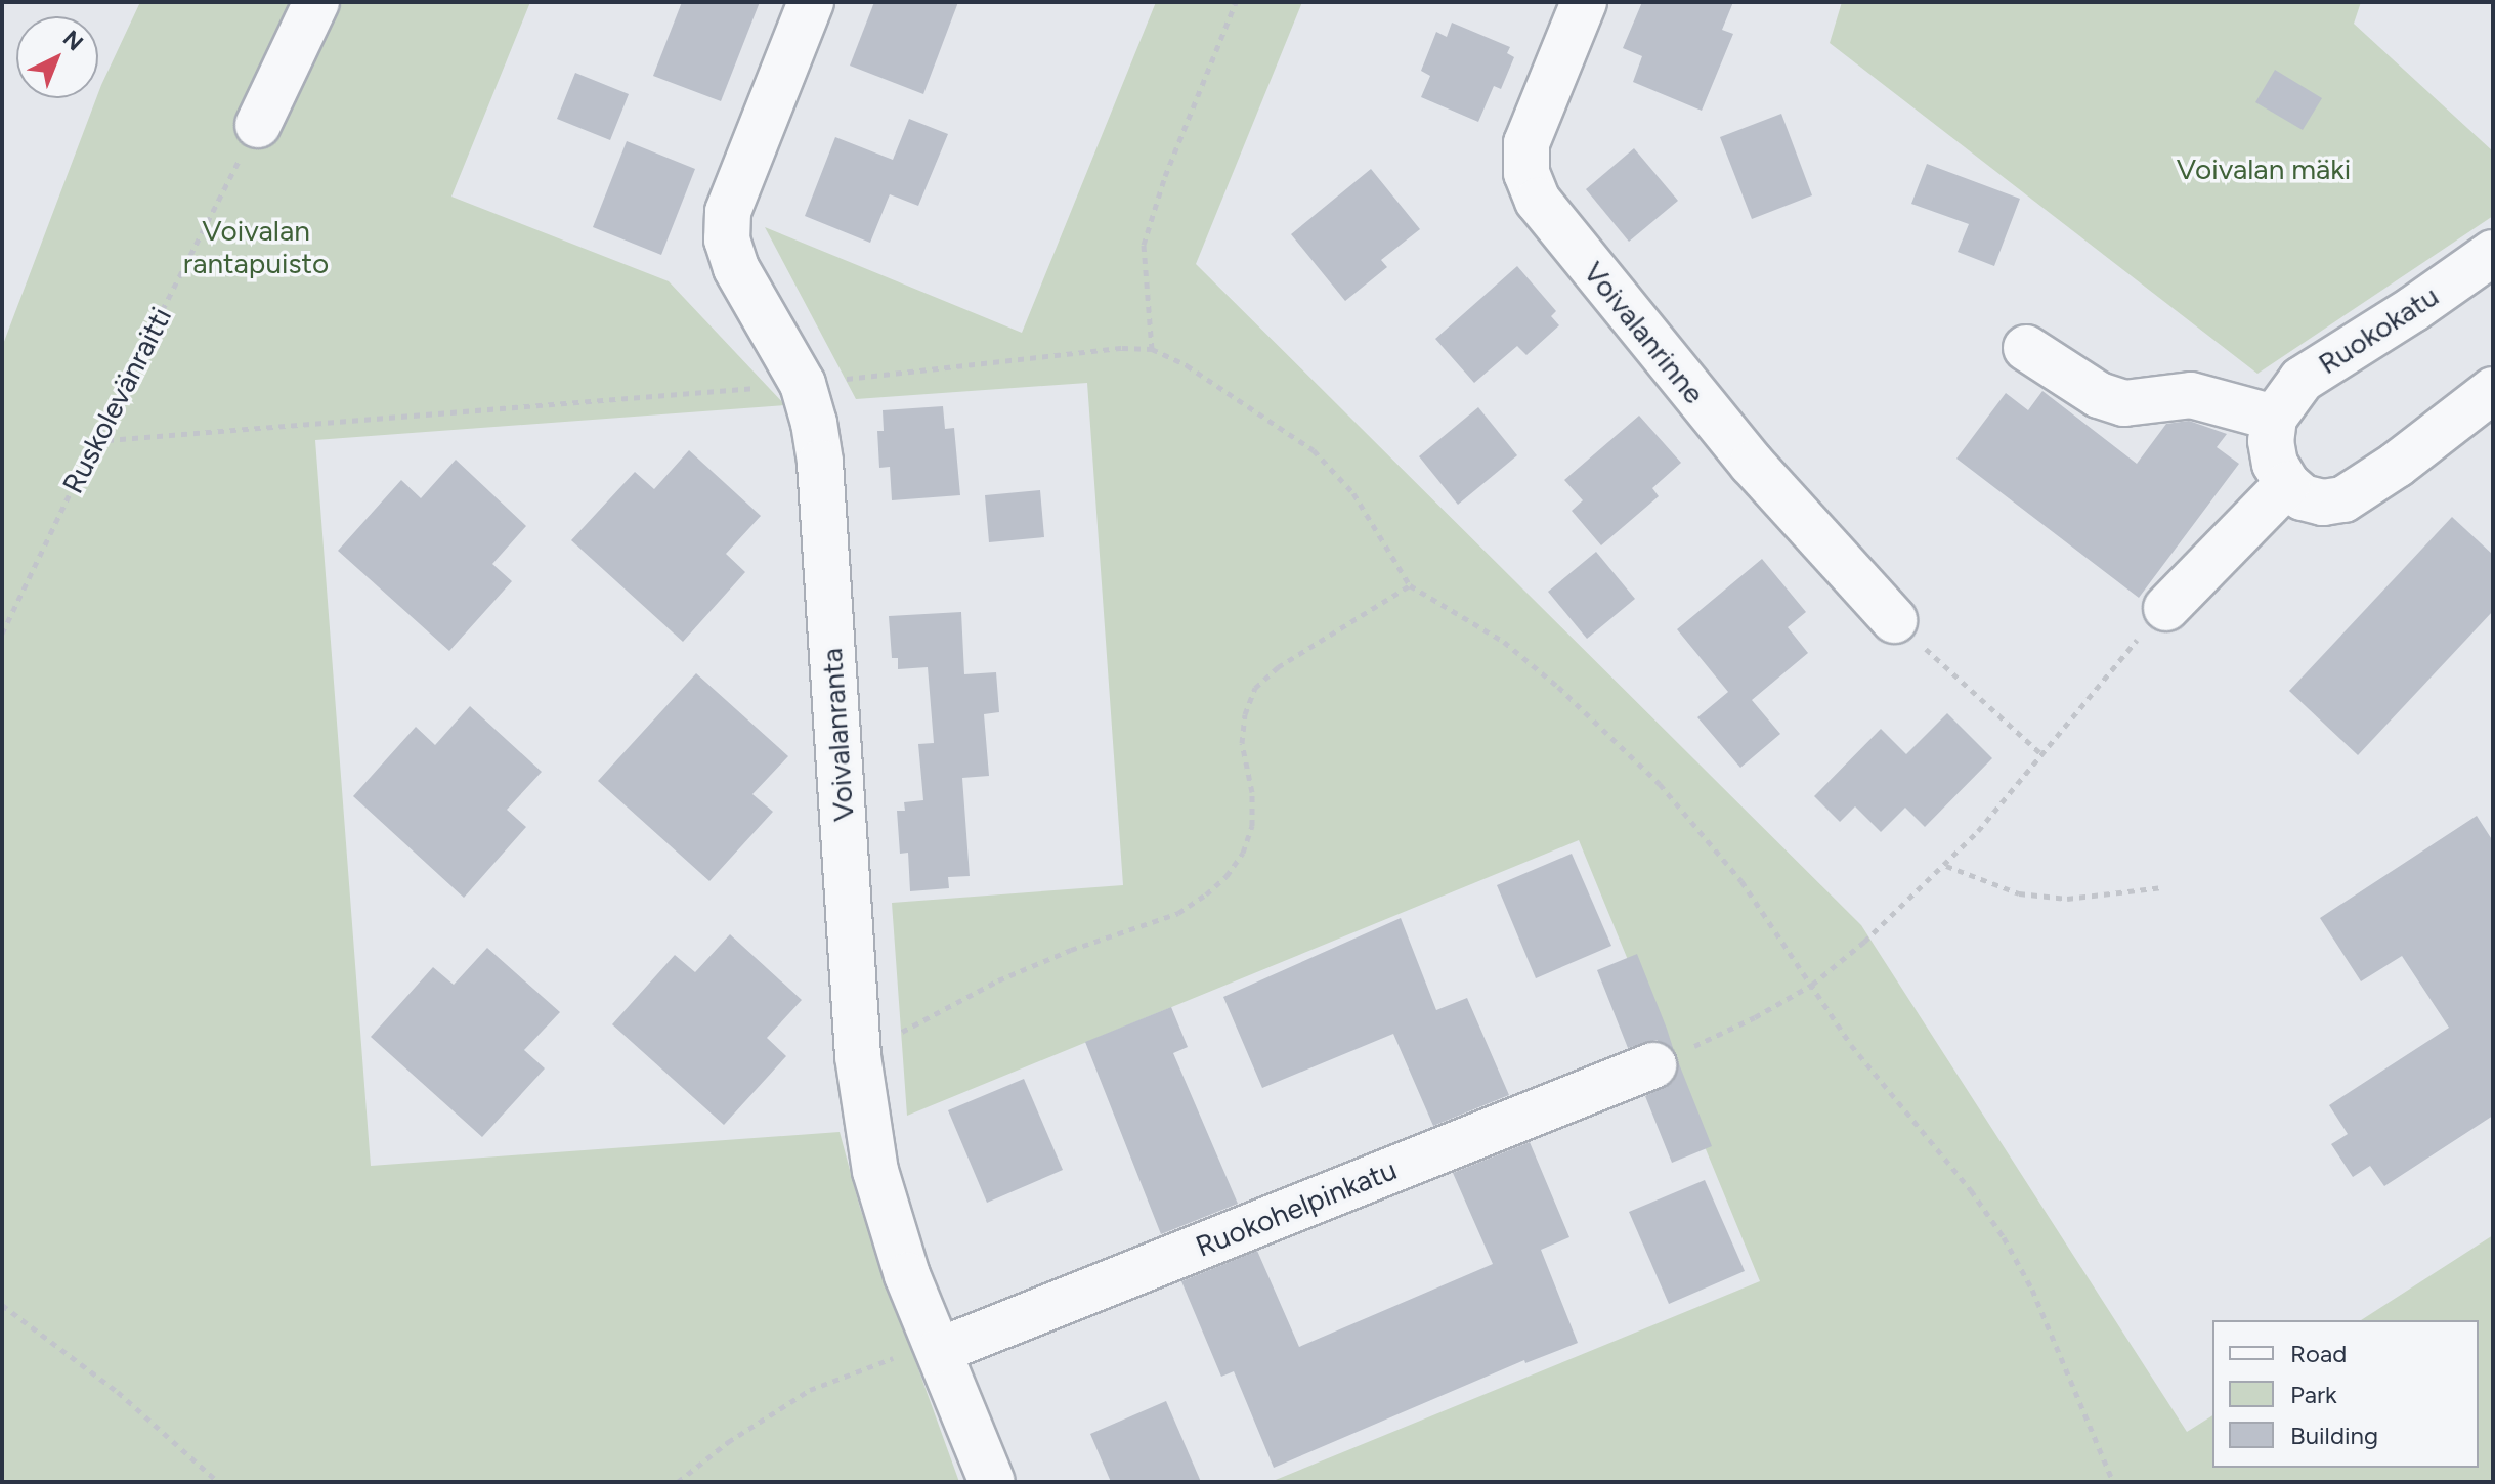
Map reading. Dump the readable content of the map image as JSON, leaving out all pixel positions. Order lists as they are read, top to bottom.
{
  "streets": {
    "street": [
      "Ruokokatu",
      "Voivalanrinne",
      "Voivalanranta",
      "Ruokohelpinkatu"
    ],
    "path": ["Ruskolevänraitti"]
  },
  "crossings": [
    ["Voivalanranta", "Ruokohelpinkatu"]
  ],
  "parks": ["Voivalan mäki", "Voivalan rantapuisto"],
  "legend": ["Road", "Park", "Building"],
  "north": "top right"
}
